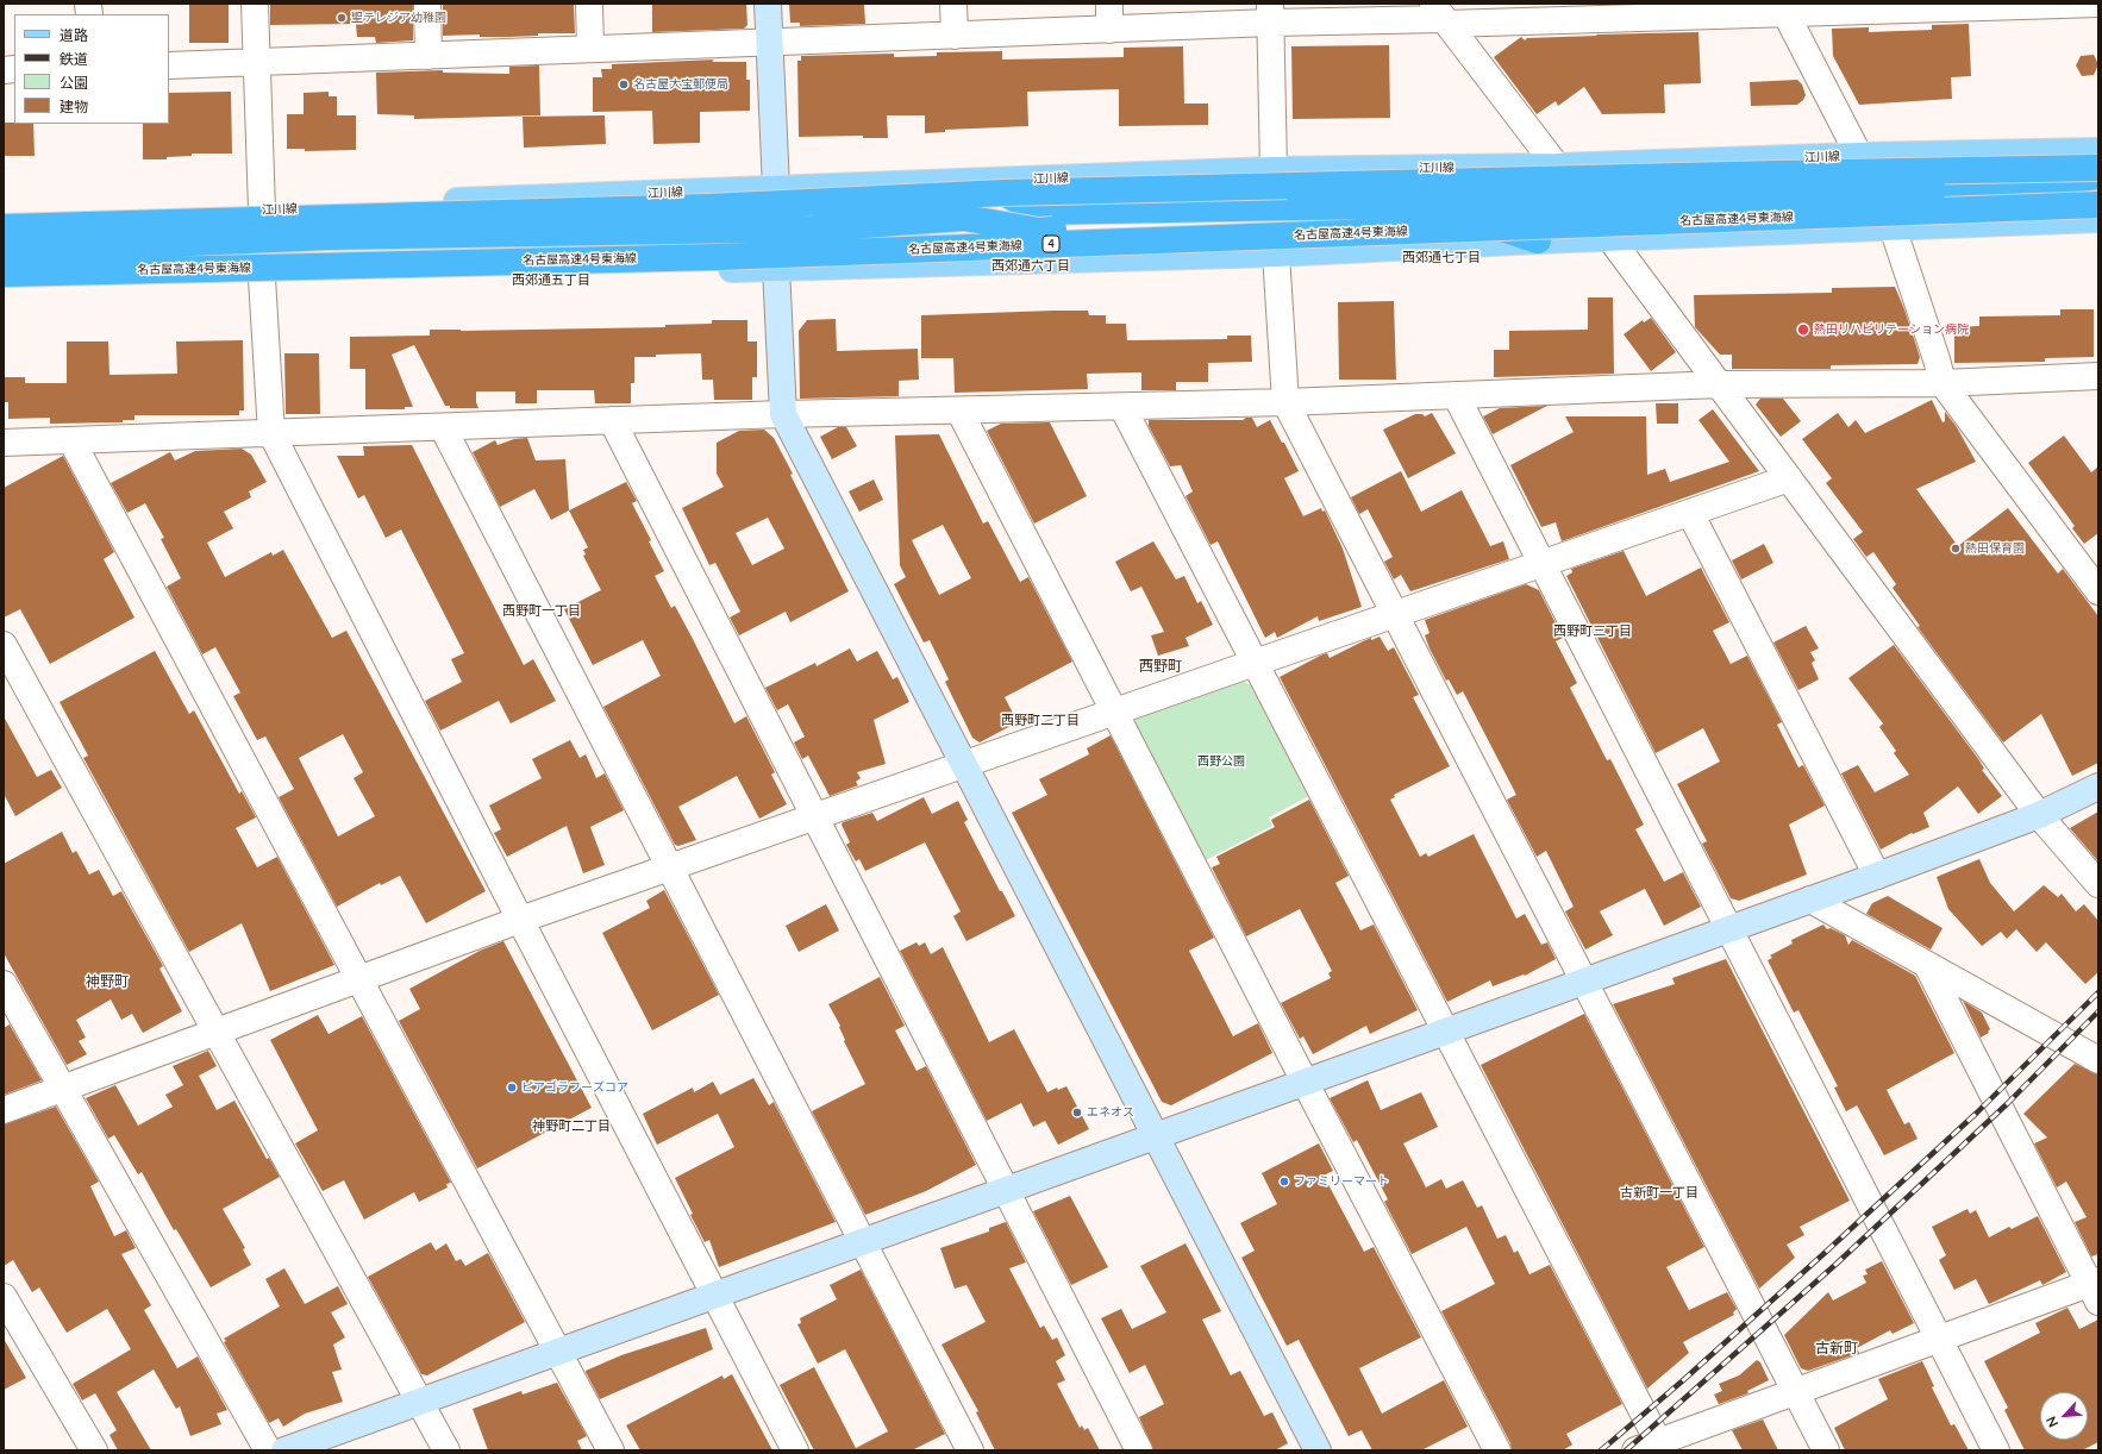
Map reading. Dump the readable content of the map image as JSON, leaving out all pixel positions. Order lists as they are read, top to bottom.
{
  "streets": {
    "highway": ["名古屋高速4号東海線", "4"],
    "main road": ["江川線"]
  },
  "districts": [
    "西郊通七丁目",
    "西郊通六丁目",
    "西郊通五丁目",
    "西野町一丁目",
    "西野町三丁目",
    "西野町",
    "西野町二丁目",
    "神野町",
    "神野町二丁目",
    "古新町一丁目",
    "古新町"
  ],
  "parks": ["西野公園"],
  "places": [
    "聖テレジア幼稚園",
    "名古屋大宝郵便局",
    "熱田リハビリテーション病院",
    "熱田保育園",
    "ピアゴラフーズコア",
    "エネオス",
    "ファミリーマート"
  ],
  "legend": [
    "道路",
    "鉄道",
    "公園",
    "建物"
  ],
  "north": "bottom left"
}
